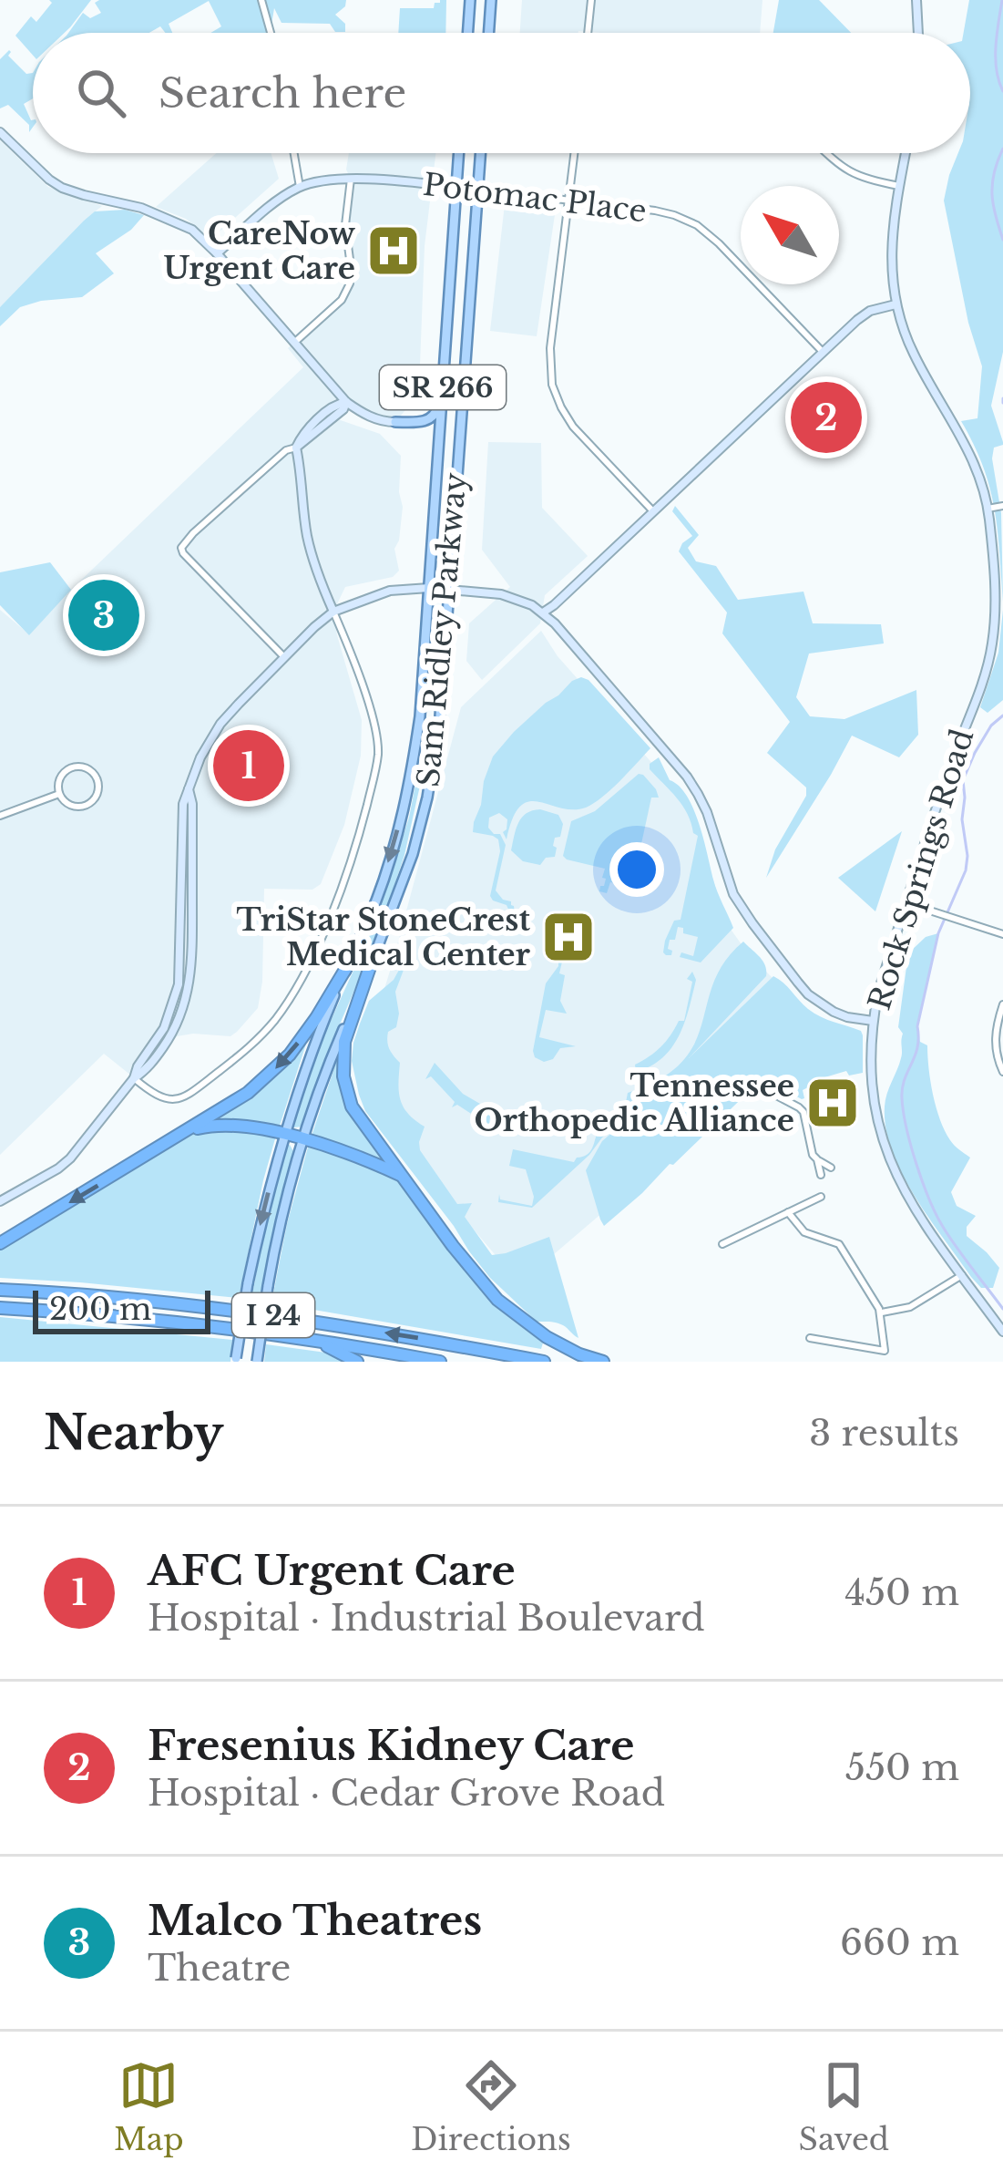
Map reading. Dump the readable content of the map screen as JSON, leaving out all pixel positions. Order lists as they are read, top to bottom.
{
  "streets": {
    "highway": ["I 24"],
    "main road": ["SR 266", "Sam Ridley Parkway"],
    "street": ["Potomac Place", "Rock Springs Road"]
  },
  "crossings": [
    ["Potomac Place", "Sam Ridley Parkway"]
  ],
  "places": {
    "hospital": ["CareNow Urgent Care", "TriStar StoneCrest Medical Center", "Tennessee Orthopedic Alliance"]
  },
  "scale_bar": "200 m",
  "north": "top left",
  "page": {
    "search": "Search here",
    "pins": ["2", "3", "1"],
    "scale": "200 m",
    "heading": ["Nearby", "3 results"],
    "list": [
      {
        "mark": "1",
        "name": "AFC Urgent Care",
        "note": "Hospital · Industrial Boulevard",
        "value": "450 m"
      },
      {
        "mark": "2",
        "name": "Fresenius Kidney Care",
        "note": "Hospital · Cedar Grove Road",
        "value": "550 m"
      },
      {
        "mark": "3",
        "name": "Malco Theatres",
        "note": "Theatre",
        "value": "660 m"
      }
    ],
    "nav": ["Map", "Directions", "Saved"]
  }
}
